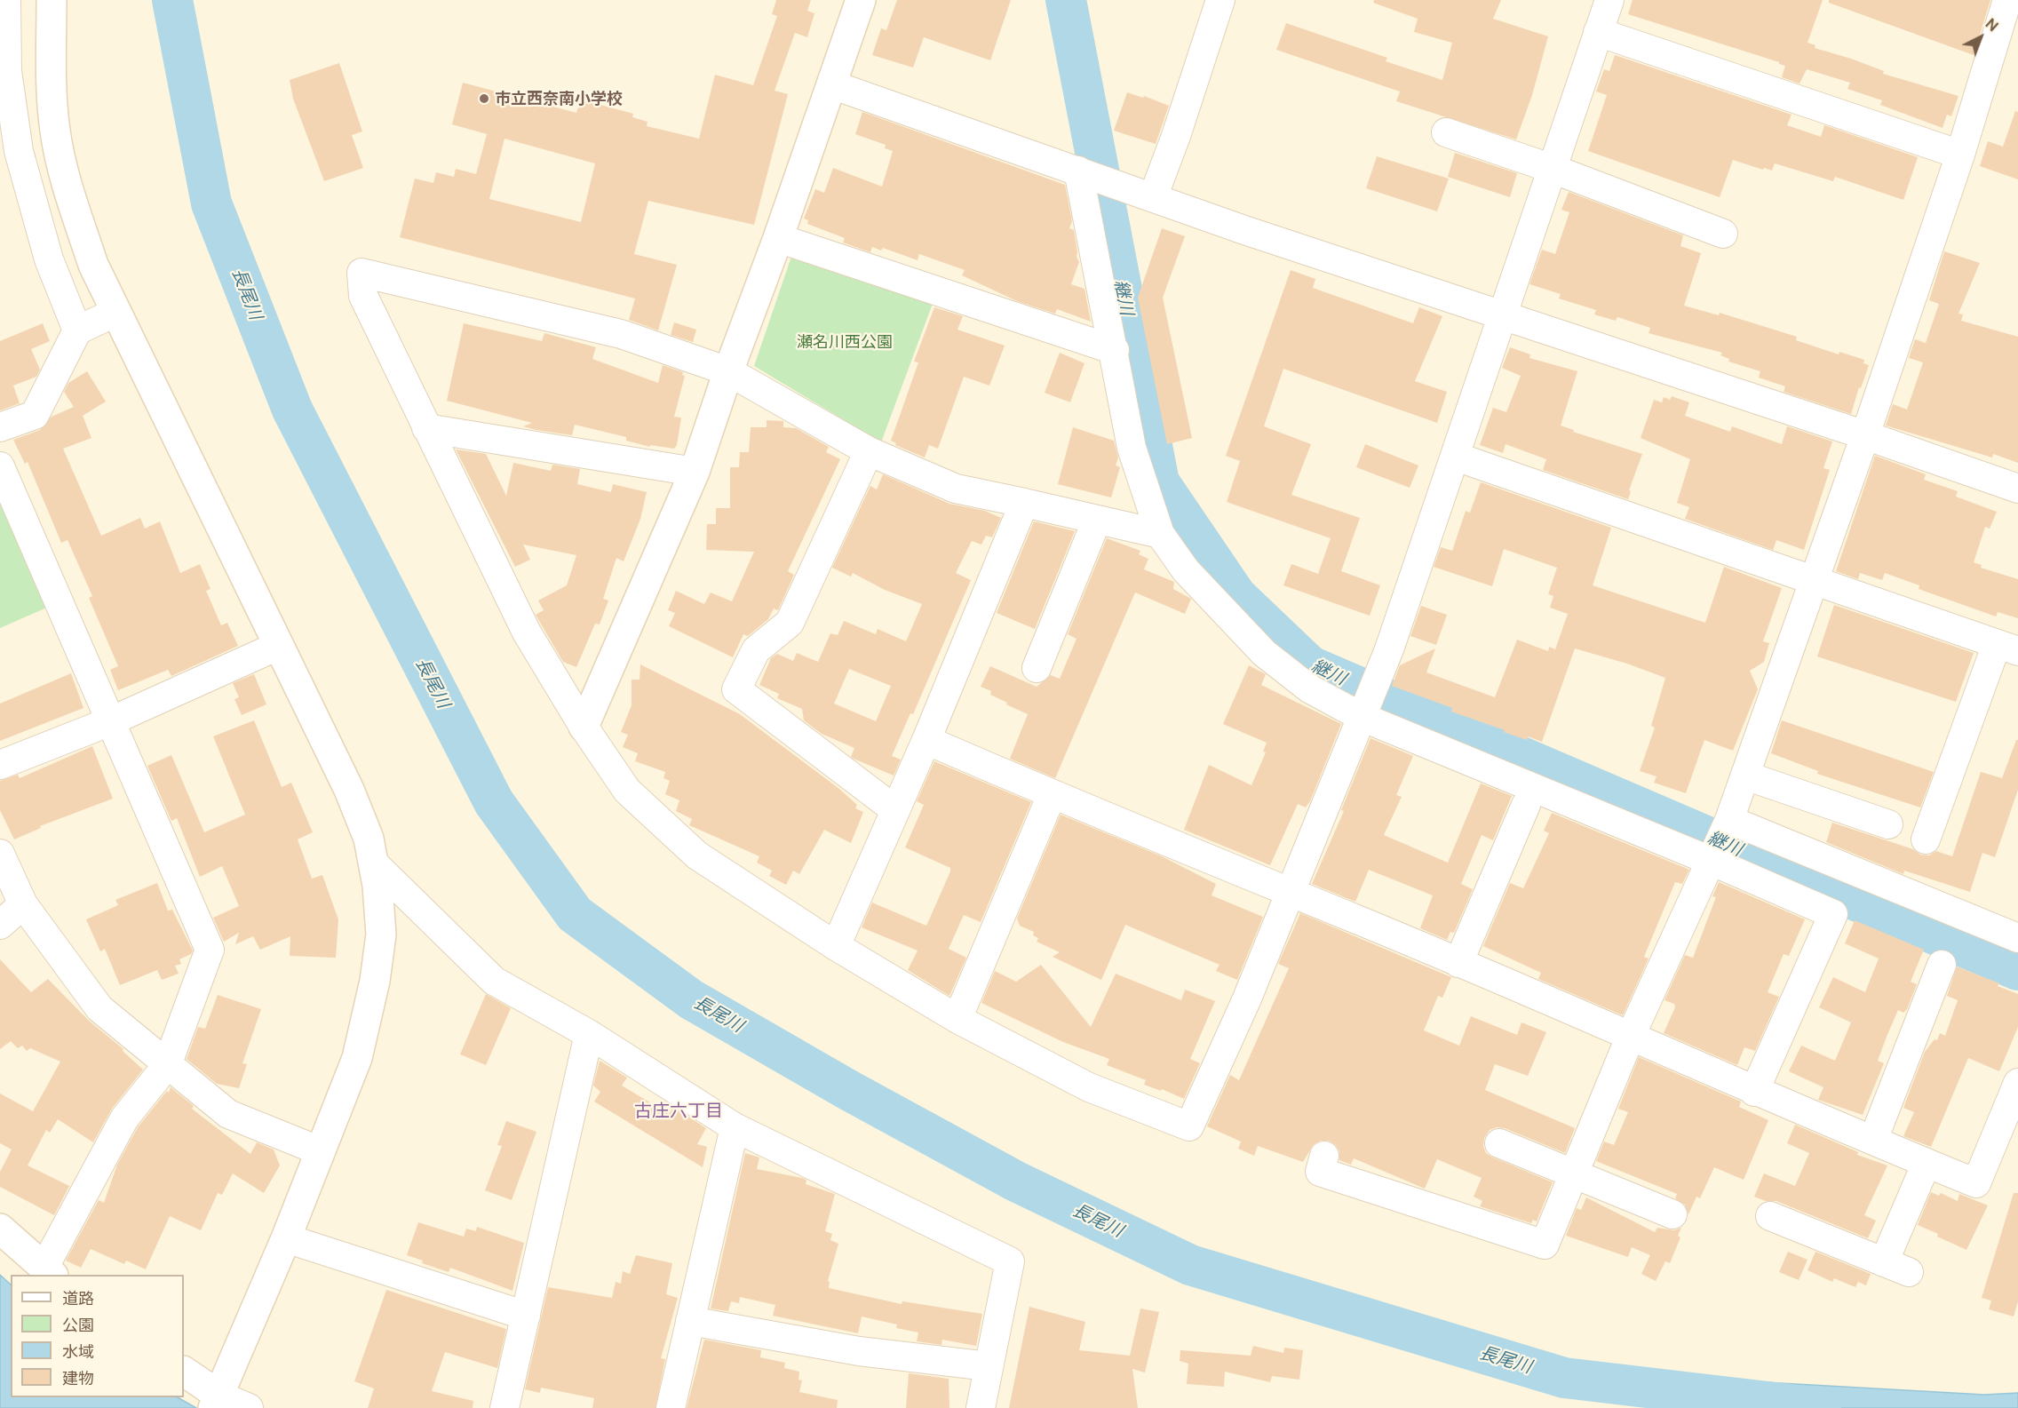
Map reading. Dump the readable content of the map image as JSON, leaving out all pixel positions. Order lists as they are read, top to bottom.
{
  "districts": ["古庄六丁目"],
  "water": ["長尾川", "継川"],
  "parks": ["瀬名川西公園"],
  "places": ["市立西奈南小学校"],
  "legend": [
    "道路",
    "公園",
    "水域",
    "建物"
  ],
  "north": "top right"
}
